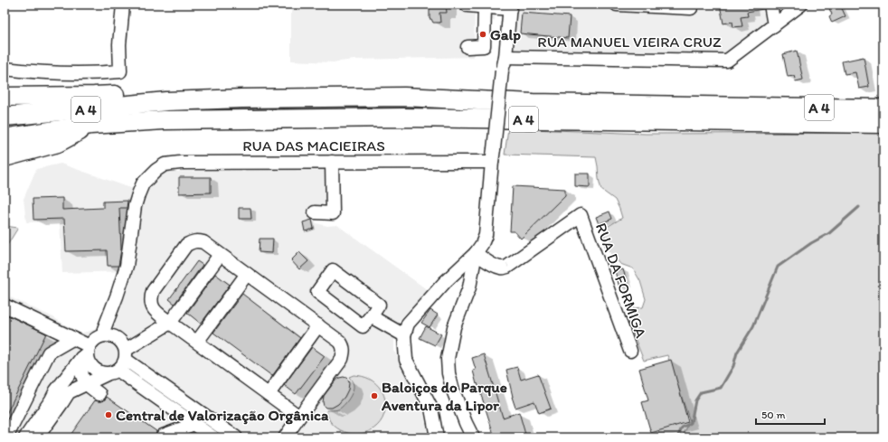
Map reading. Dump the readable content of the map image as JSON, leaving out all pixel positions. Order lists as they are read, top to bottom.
{
  "streets": {
    "highway": ["A 4"],
    "street": ["RUA MANUEL VIEIRA CRUZ", "RUA DAS MACIEIRAS", "RUA DA FORMIGA"]
  },
  "places": ["Galp", "Baloiços do Parque Aventura da Lipor", "Central de Valorização Orgânica"],
  "scale_bar": "50 m"
}
